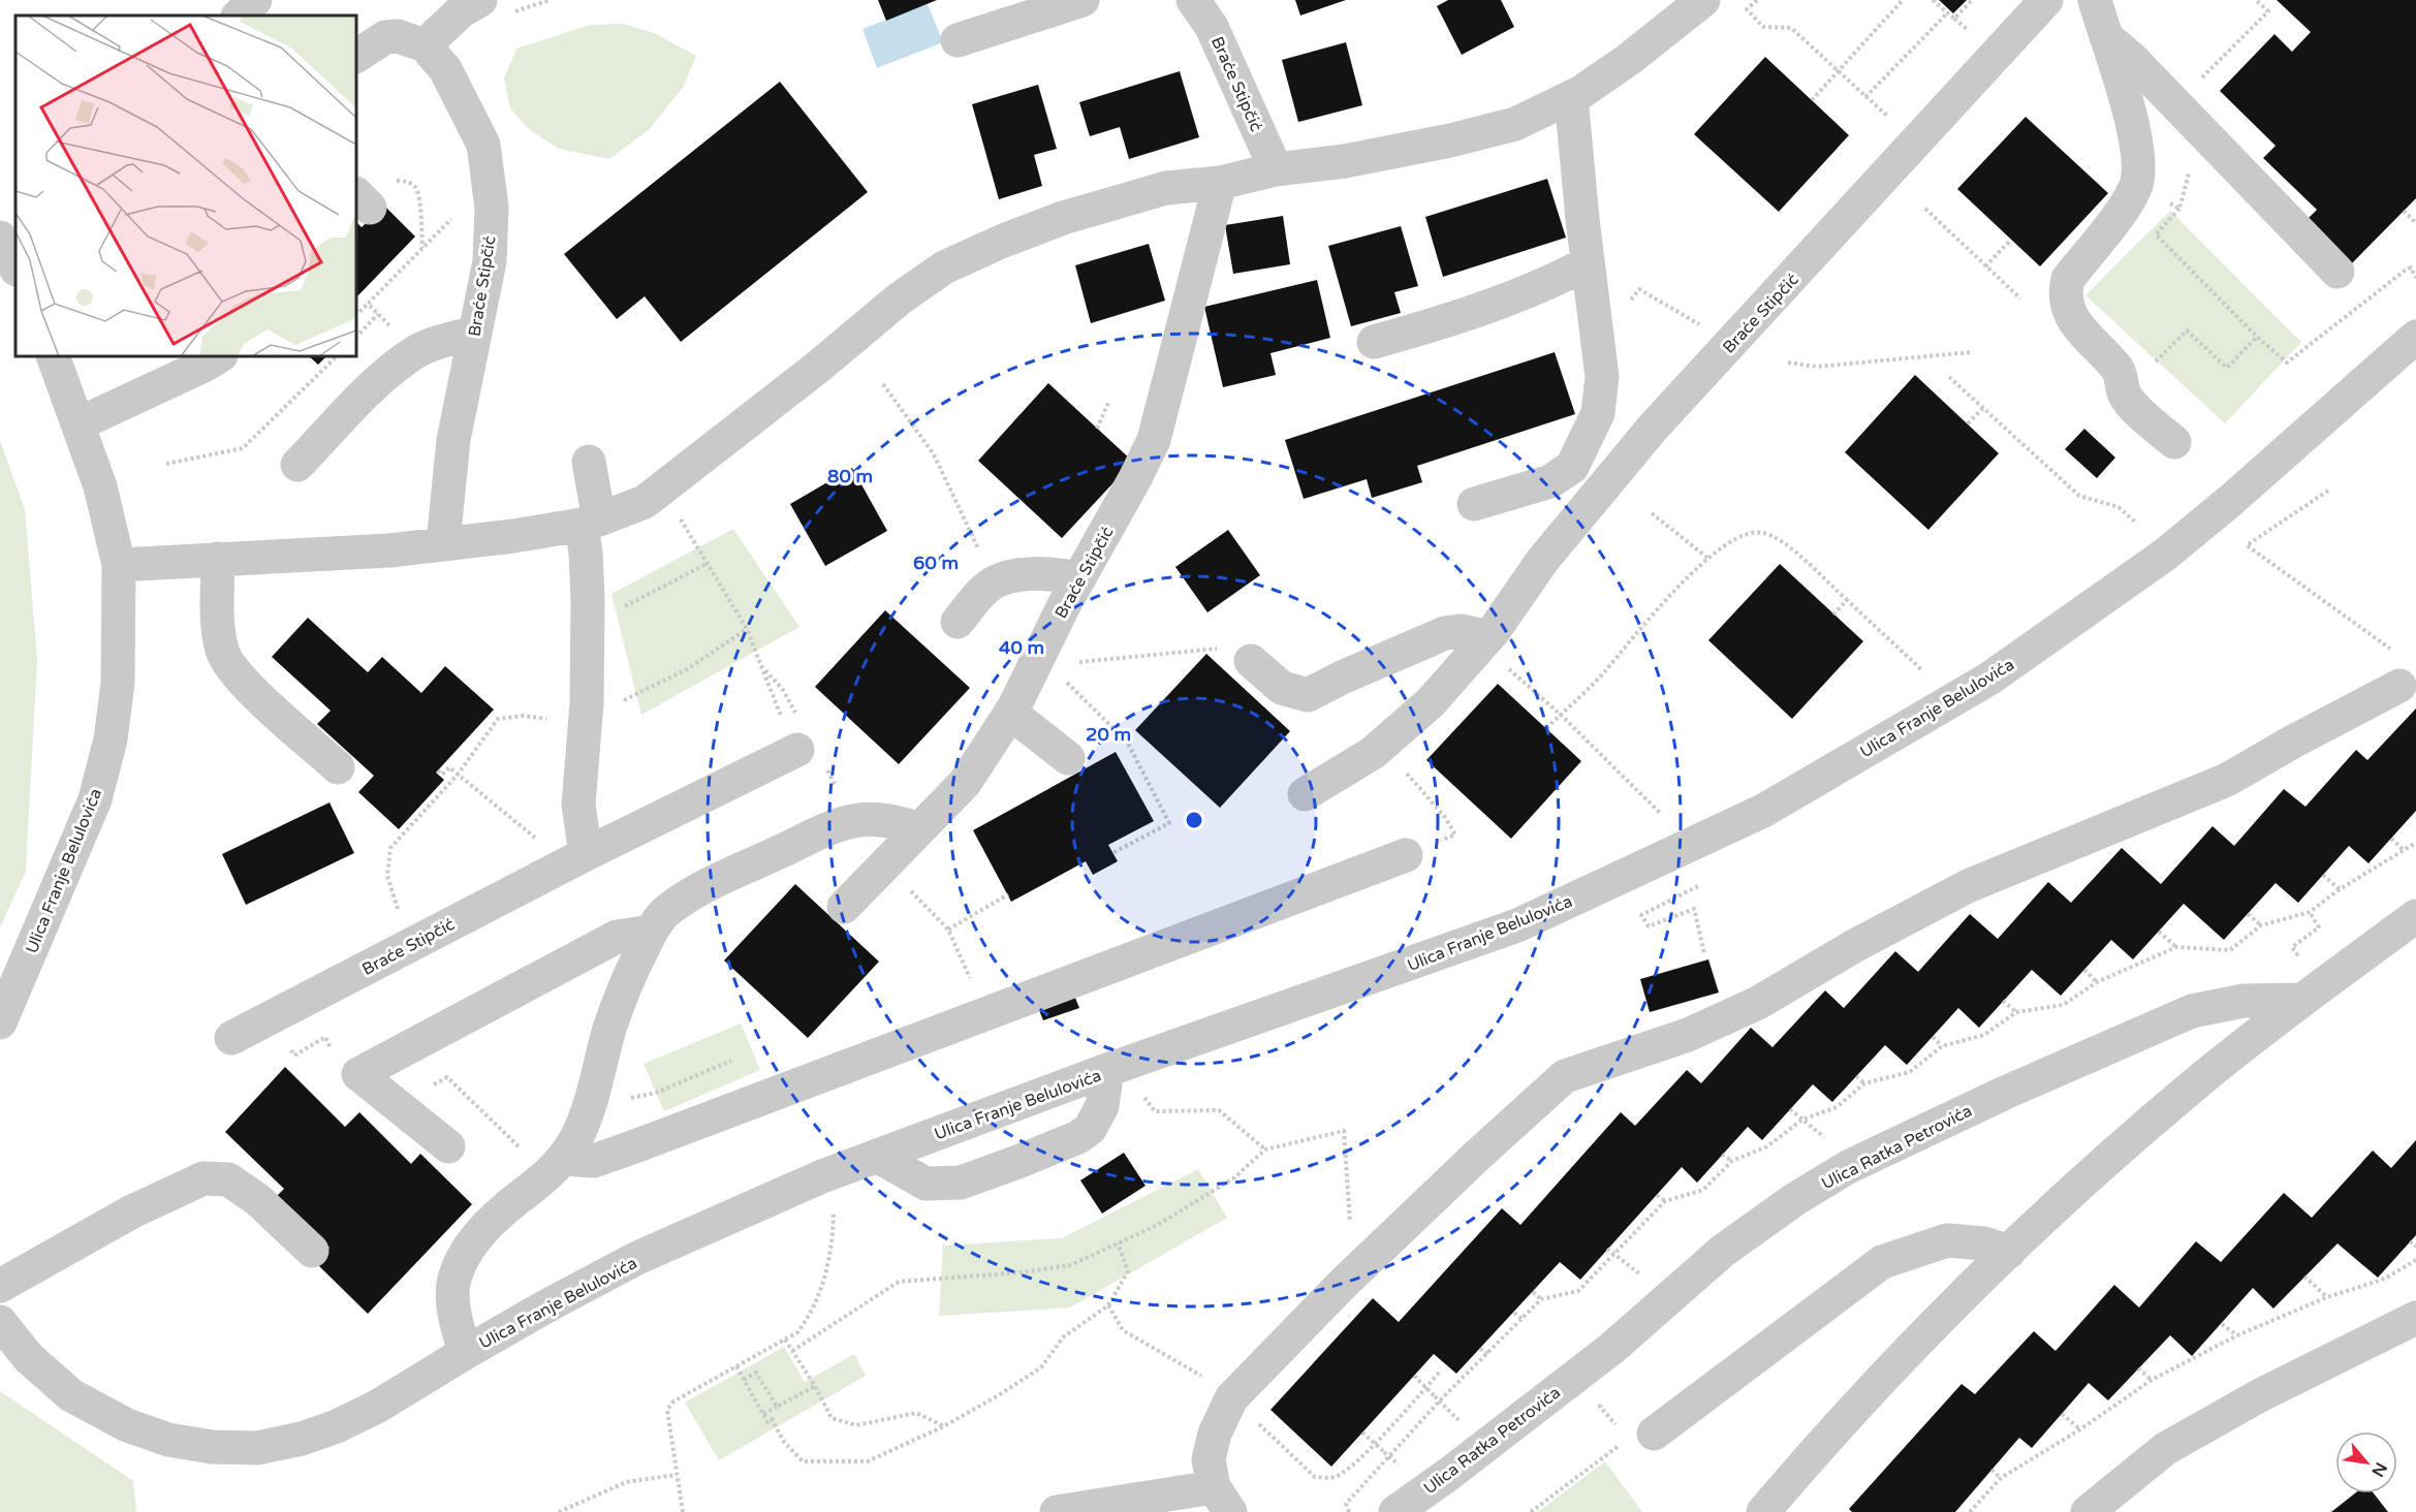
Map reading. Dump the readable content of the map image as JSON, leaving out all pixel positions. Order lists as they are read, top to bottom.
{
  "streets": {
    "street": ["Braće Stipčić", "Ulica Franje Belulovića", "Ulica Ratka Petrovića"]
  },
  "crossings": [
    ["Braće Stipčić", "Ulica Franje Belulovića"]
  ],
  "north": "bottom right",
  "rings": [
    "80 m",
    "60 m",
    "40 m",
    "20 m"
  ]
}
